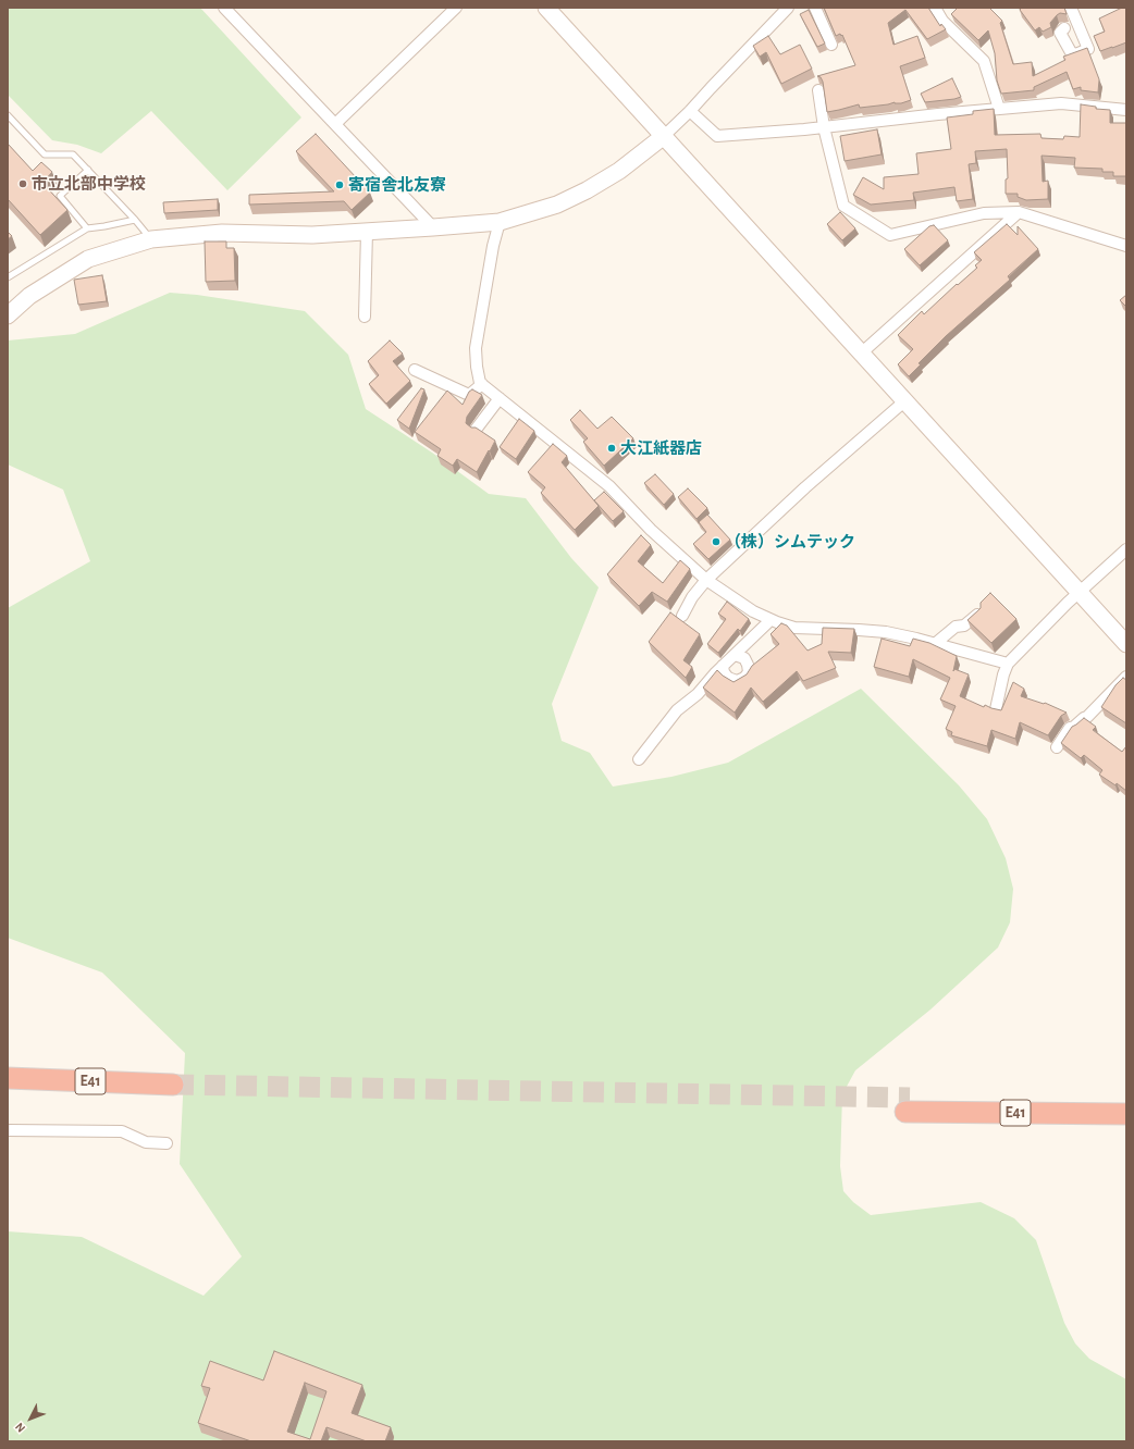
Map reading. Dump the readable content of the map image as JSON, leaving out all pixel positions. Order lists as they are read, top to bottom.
{
  "streets": {
    "highway": ["E41"]
  },
  "places": [
    "市立北部中学校",
    "寄宿舎北友寮",
    "大江紙器店",
    "（株）シムテック"
  ],
  "north": "bottom left"
}
